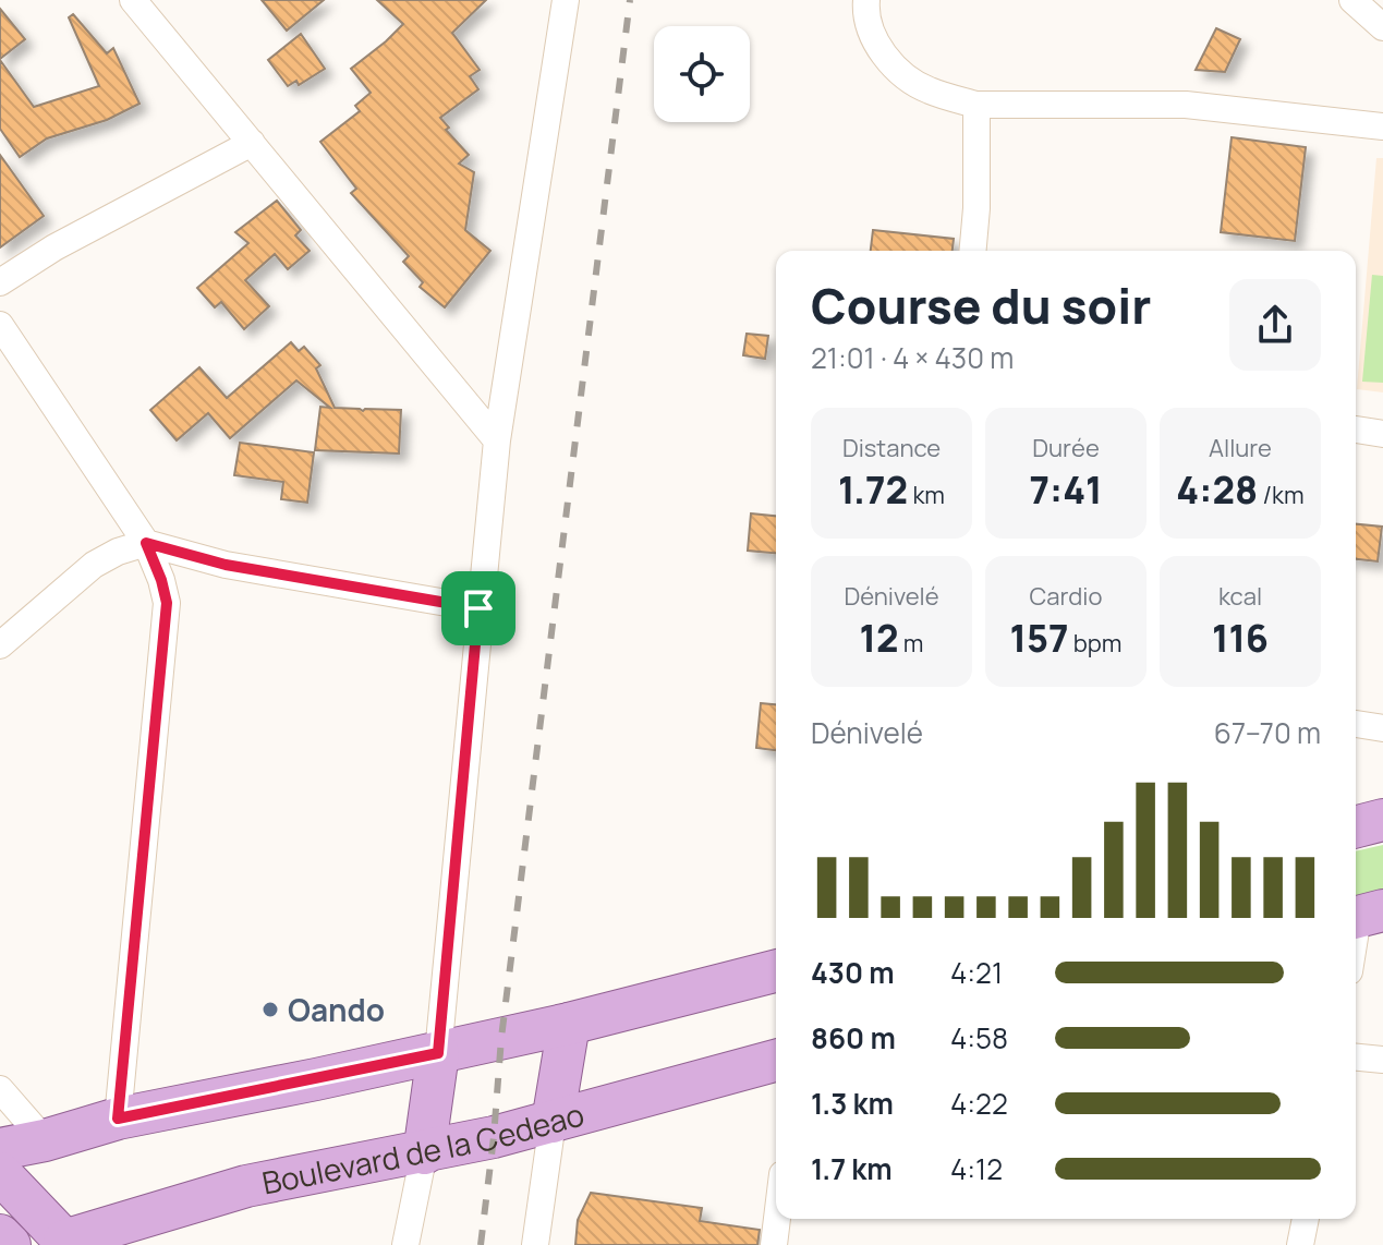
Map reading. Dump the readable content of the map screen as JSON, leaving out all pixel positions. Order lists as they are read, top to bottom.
{
  "streets": {
    "main road": ["Boulevard de la Cedeao"]
  },
  "places": ["Oando"],
  "page": {
    "heading": ["Course du soir", "21:01 · 4 × 430 m"],
    "stats": [
      ["Distance", "1.72 km"],
      ["Durée", "7:41"],
      ["Allure", "4:28 /km"],
      ["Dénivelé", "12 m"],
      ["Cardio", "157 bpm"],
      ["kcal", "116"]
    ],
    "chart": ["Dénivelé", "67–70 m"],
    "list": [
      {
        "name": "430 m",
        "note": "4:21"
      },
      {
        "name": "860 m",
        "note": "4:58"
      },
      {
        "name": "1.3 km",
        "note": "4:22"
      },
      {
        "name": "1.7 km",
        "note": "4:12"
      }
    ]
  }
}
